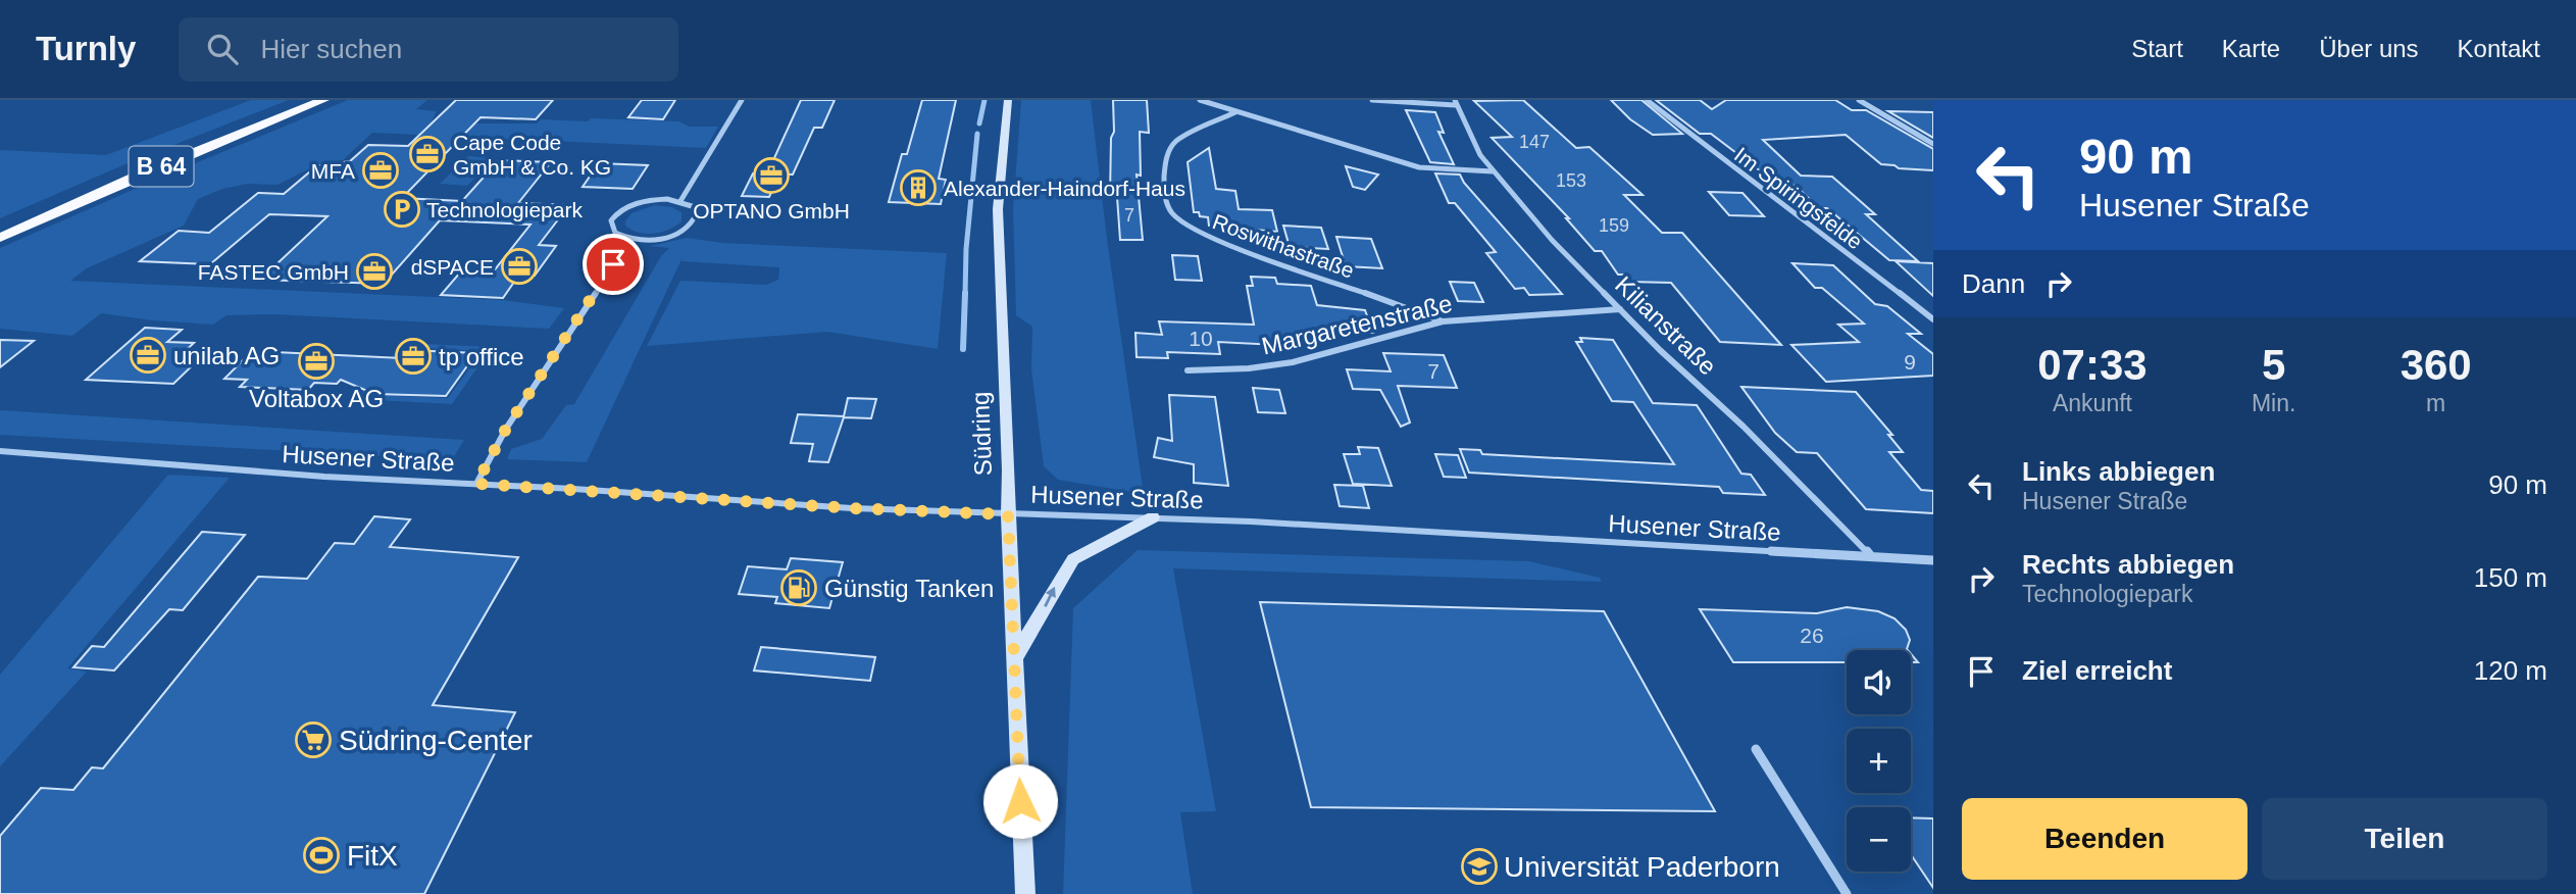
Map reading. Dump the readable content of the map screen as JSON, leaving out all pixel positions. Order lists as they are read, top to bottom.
{
  "streets": {
    "highway": ["B 64"],
    "main road": ["Südring"],
    "street": [
      "Im Spiringsfelde",
      "Roswithastraße",
      "Margaretenstraße",
      "Kilianstraße",
      "Husener Straße"
    ]
  },
  "crossings": [
    ["Roswithastraße", "Margaretenstraße"],
    ["Margaretenstraße", "Kilianstraße"],
    ["Kilianstraße", "Husener Straße"],
    ["Südring", "Husener Straße"]
  ],
  "places": {
    "office": [
      "Cape Code GmbH & Co. KG",
      "MFA",
      "OPTANO GmbH",
      "dSPACE",
      "FASTEC GmbH",
      "unilab AG",
      "tp office",
      "Voltabox AG"
    ],
    "building": ["Alexander-Haindorf-Haus"],
    "parking": ["Technologiepark"],
    "fuel station": ["Günstig Tanken"],
    "supermarket": ["Südring-Center"],
    "sports": ["FitX"],
    "school or university": ["Universität Paderborn"]
  },
  "house_numbers": [
    "147",
    "153",
    "7",
    "159",
    "10",
    "9",
    "7",
    "26"
  ],
  "page": {
    "header": "Turnly",
    "search": "Hier suchen",
    "nav": [
      "Start",
      "Karte",
      "Über uns",
      "Kontakt"
    ],
    "turn": ["90 m", "Husener Straße"],
    "then": "Dann",
    "eta": [
      "07:33",
      "Ankunft",
      "5",
      "Min.",
      "360",
      "m"
    ],
    "list": [
      {
        "name": "Links abbiegen",
        "note": "Husener Straße",
        "value": "90 m"
      },
      {
        "name": "Rechts abbiegen",
        "note": "Technologiepark",
        "value": "150 m"
      },
      {
        "name": "Ziel erreicht",
        "value": "120 m"
      }
    ],
    "map_buttons": ["+", "−"],
    "buttons": ["Beenden", "Teilen"]
  }
}
